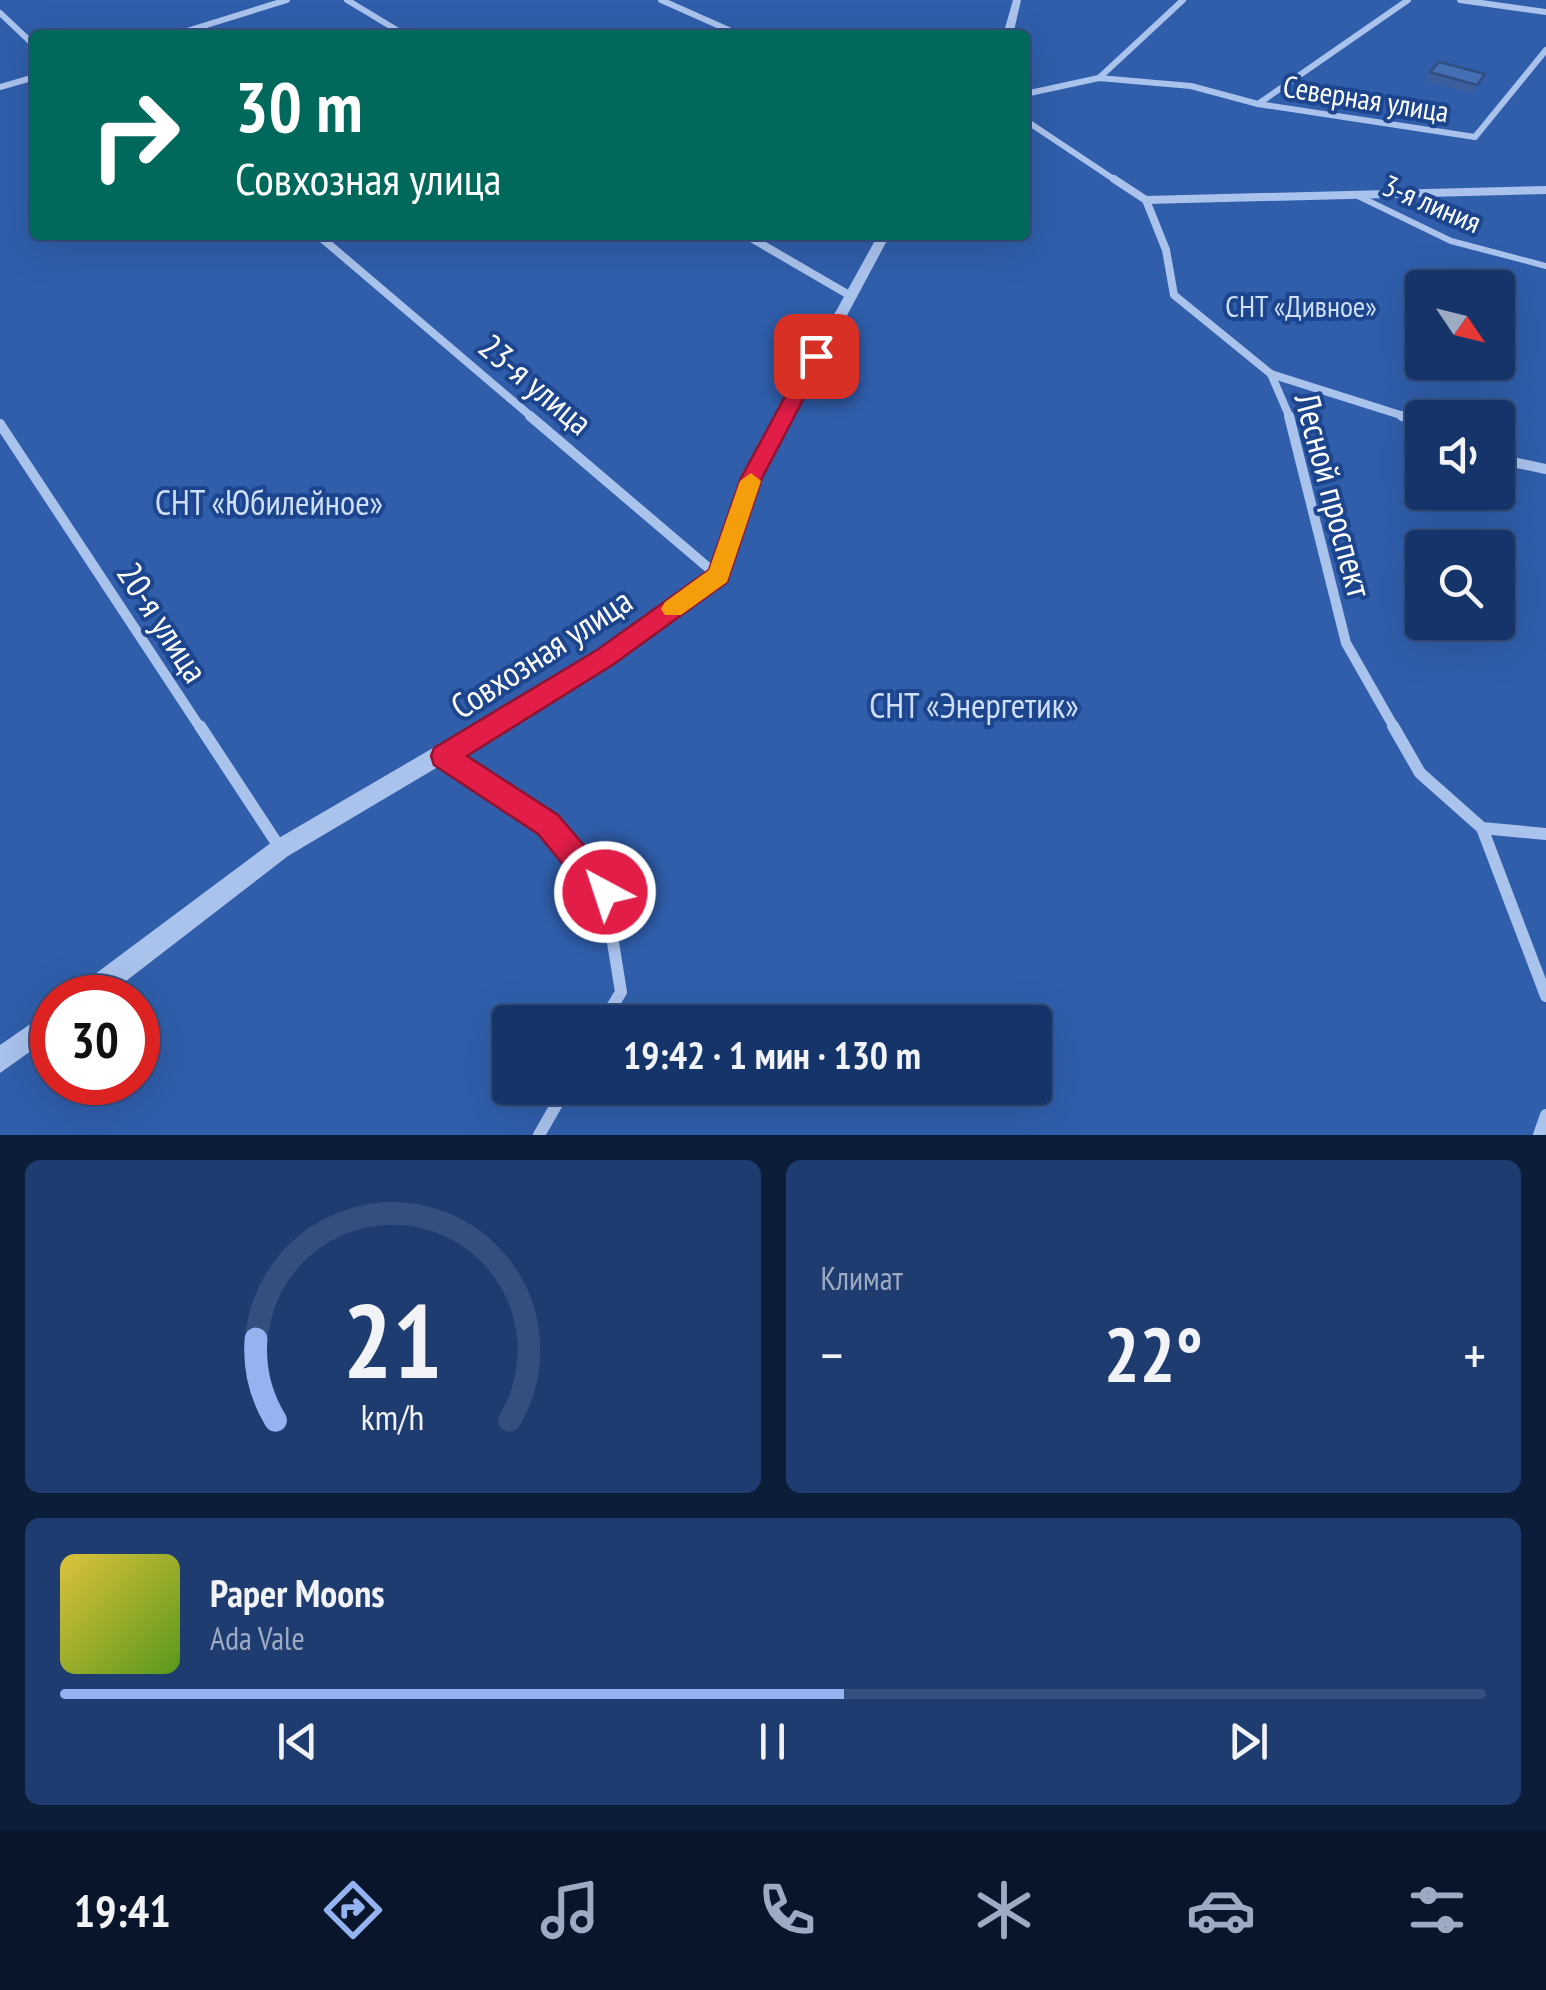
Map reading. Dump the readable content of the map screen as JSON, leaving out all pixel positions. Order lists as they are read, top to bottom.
{
  "streets": {
    "street": [
      "Северная улица",
      "23-я улица",
      "Лесной проспект",
      "20-я улица",
      "Совхозная улица"
    ],
    "lane": ["3-я линия"]
  },
  "crossings": [
    ["23-я улица", "Совхозная улица"],
    ["20-я улица", "Совхозная улица"]
  ],
  "parks": ["СНТ «Дивное»", "СНТ «Юбилейное»", "СНТ «Энергетик»"],
  "north": "bottom right",
  "page": {
    "turn": ["30 m", "Совхозная улица"],
    "limit": "30",
    "trip": "19:42 · 1 мин · 130 m",
    "tile": "Климат",
    "heat": ["−", "22°", "+"],
    "song": ["Paper Moons", "Ada Vale"],
    "tabs": "19:41",
    "gauge": ["21", "km/h"]
  }
}
